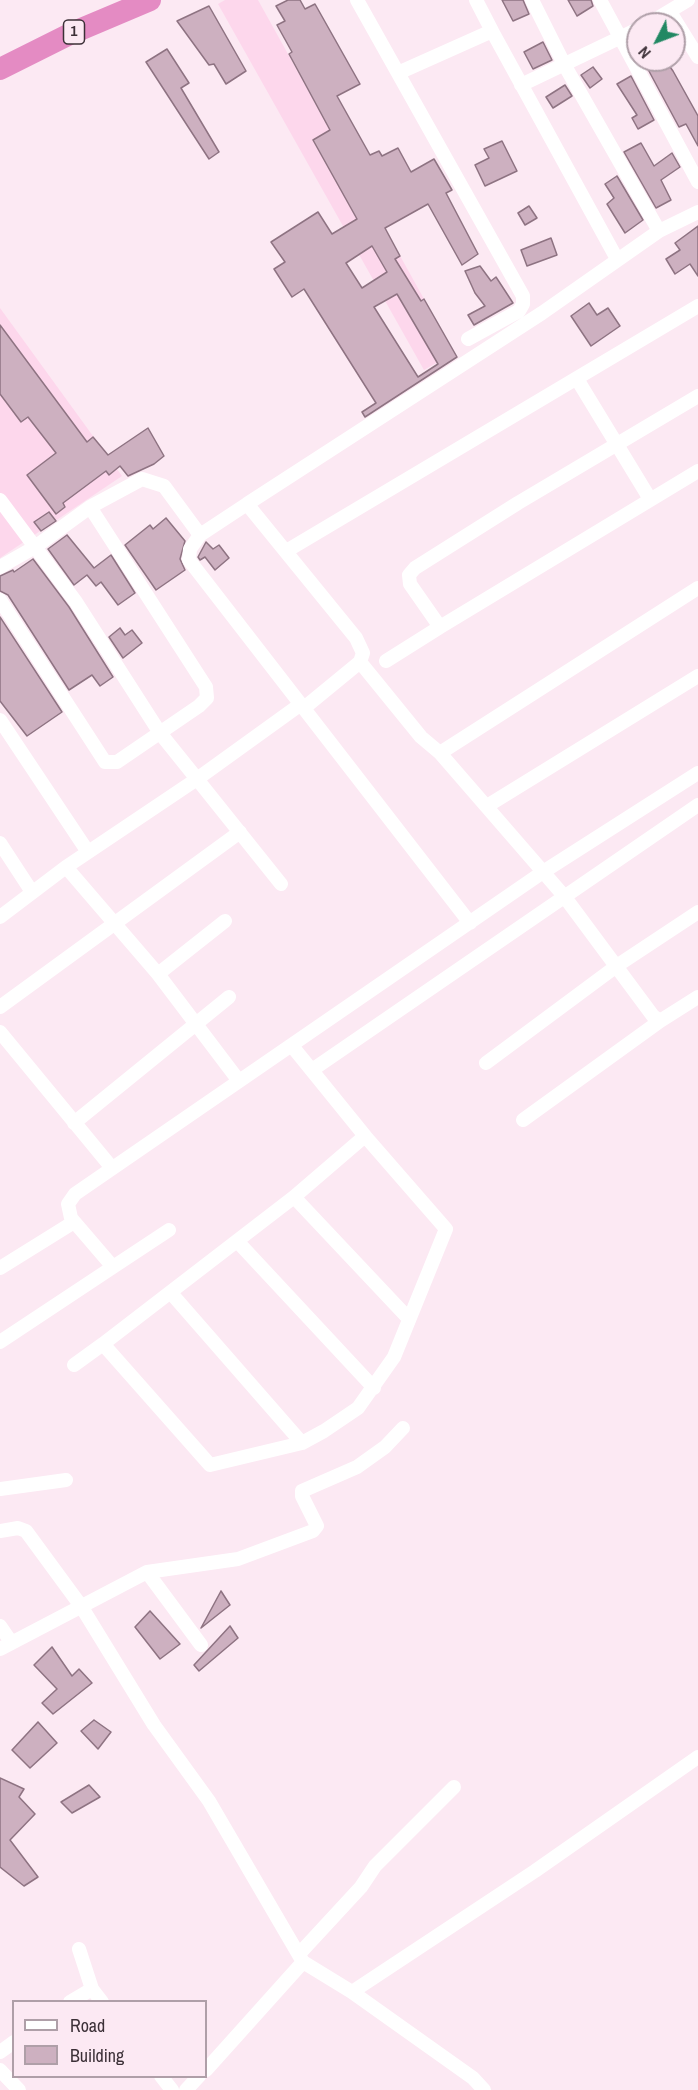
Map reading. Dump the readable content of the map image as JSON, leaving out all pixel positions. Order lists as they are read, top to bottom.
{
  "streets": {
    "highway": ["1"]
  },
  "legend": ["Road", "Building"],
  "north": "bottom left"
}
